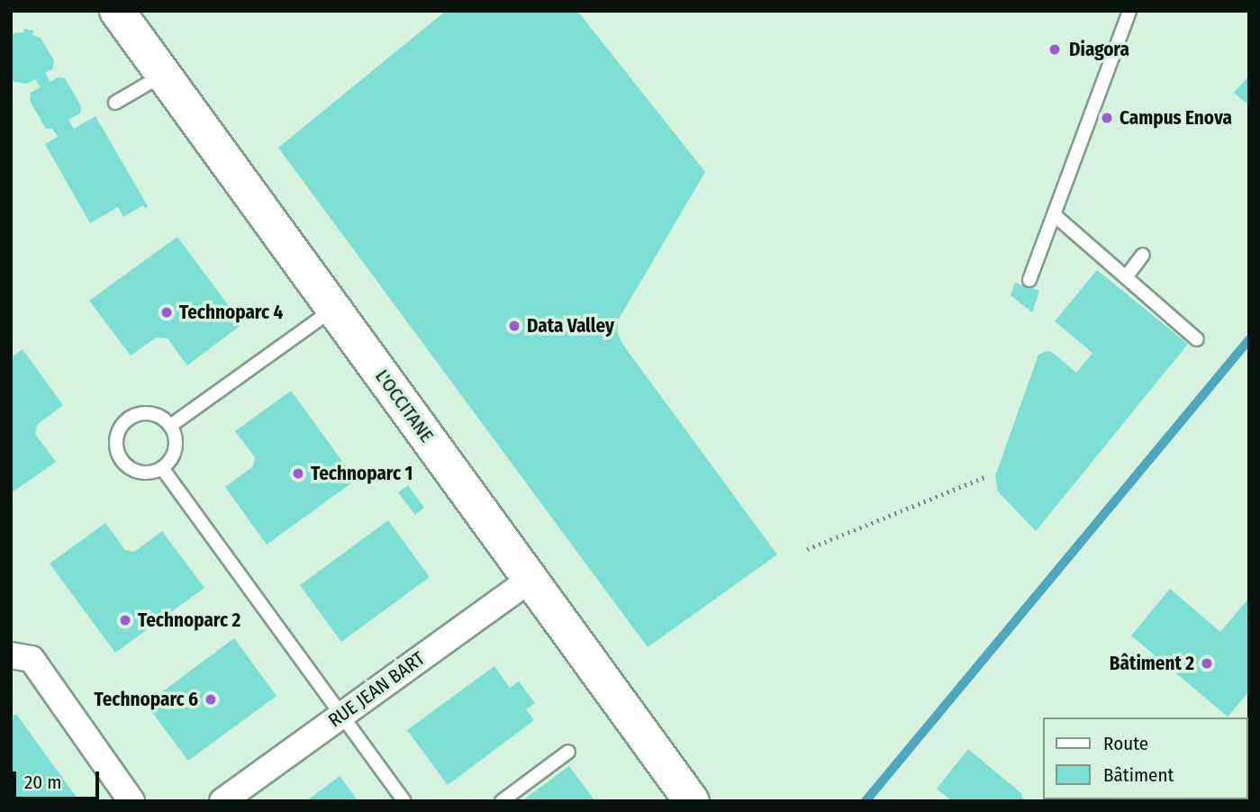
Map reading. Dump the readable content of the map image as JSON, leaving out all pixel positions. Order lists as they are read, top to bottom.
{
  "streets": {
    "street": ["L'OCCITANE", "RUE JEAN BART"]
  },
  "crossings": [
    ["L'OCCITANE", "RUE JEAN BART"]
  ],
  "places": [
    "Diagora",
    "Campus Enova",
    "Technoparc 4",
    "Data Valley",
    "Technoparc 1",
    "Technoparc 2",
    "Bâtiment 2",
    "Technoparc 6"
  ],
  "legend": ["Route", "Bâtiment"],
  "scale_bar": "20 m"
}
